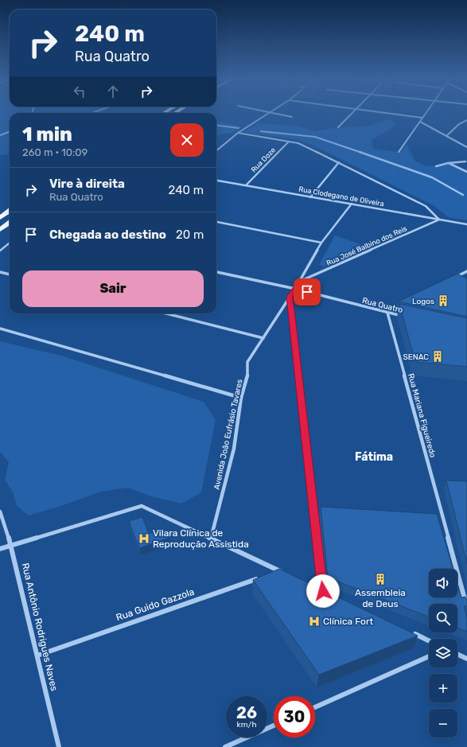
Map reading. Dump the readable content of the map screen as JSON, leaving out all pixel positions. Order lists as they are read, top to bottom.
{
  "streets": {
    "street": [
      "Rua Doze",
      "Rua Clodegano de Oliveira",
      "Rua José Balbino dos Reis",
      "Rua Quatro",
      "Rua Mariana Figueiredo",
      "Avenida João Eufrásio Tavares",
      "Rua Guido Gazzola",
      "Rua Antônio Rodrigues Naves"
    ]
  },
  "crossings": [
    ["Rua Doze", "Rua Clodegano de Oliveira"],
    ["Rua Clodegano de Oliveira", "Rua José Balbino dos Reis"],
    ["Rua Clodegano de Oliveira", "Avenida João Eufrásio Tavares"],
    ["Rua José Balbino dos Reis", "Avenida João Eufrásio Tavares"],
    ["Rua Quatro", "Rua Mariana Figueiredo"],
    ["Rua Quatro", "Avenida João Eufrásio Tavares"],
    ["Rua Guido Gazzola", "Rua Antônio Rodrigues Naves"]
  ],
  "districts": ["Fátima"],
  "places": {
    "building": ["Logos", "SENAC", "Assembleia de Deus"],
    "hospital": ["Vilara Clínica de Reprodução Assistida", "Clínica Fort"]
  },
  "page": {
    "turn": ["240 m", "Rua Quatro"],
    "heading": ["1 min", "260 m · 10:09"],
    "list": [
      {
        "name": "Vire à direita",
        "note": "Rua Quatro",
        "value": "240 m"
      },
      {
        "name": "Chegada ao destino",
        "value": "20 m"
      }
    ],
    "buttons": "Sair",
    "map_buttons": ["+", "−"],
    "speed": "26 km/h",
    "limit": "30"
  }
}
